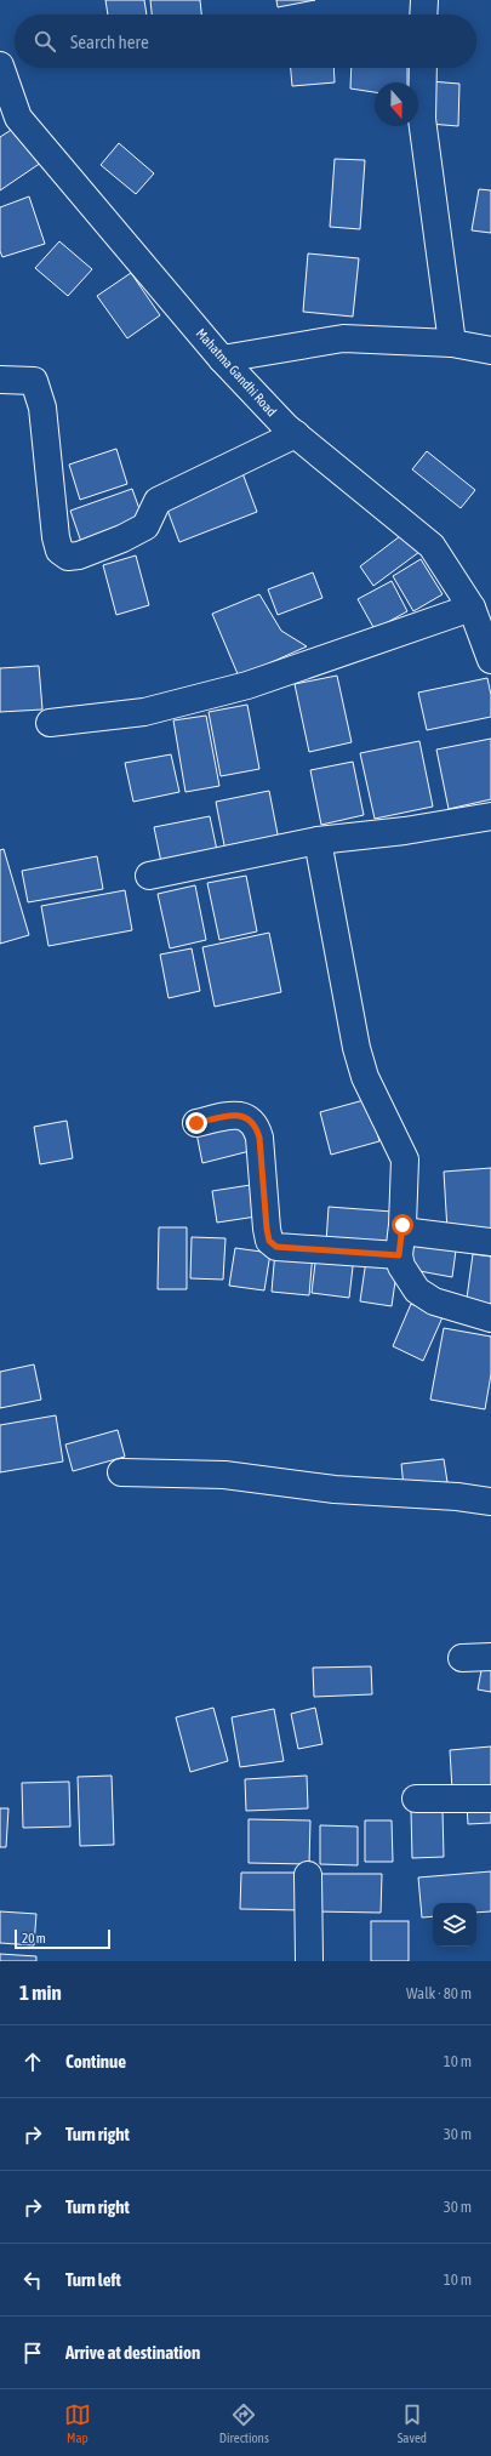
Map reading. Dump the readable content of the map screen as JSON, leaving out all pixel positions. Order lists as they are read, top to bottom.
{
  "streets": {
    "street": ["Mahatma Gandhi Road"]
  },
  "scale_bar": "20 m",
  "north": "bottom",
  "page": {
    "search": "Search here",
    "scale": "20 m",
    "heading": ["1 min", "Walk · 80 m"],
    "list": [
      ["Continue", "10 m"],
      ["Turn right", "30 m"],
      ["Turn right", "30 m"],
      ["Turn left", "10 m"],
      "Arrive at destination"
    ],
    "nav": ["Map", "Directions", "Saved"]
  }
}
